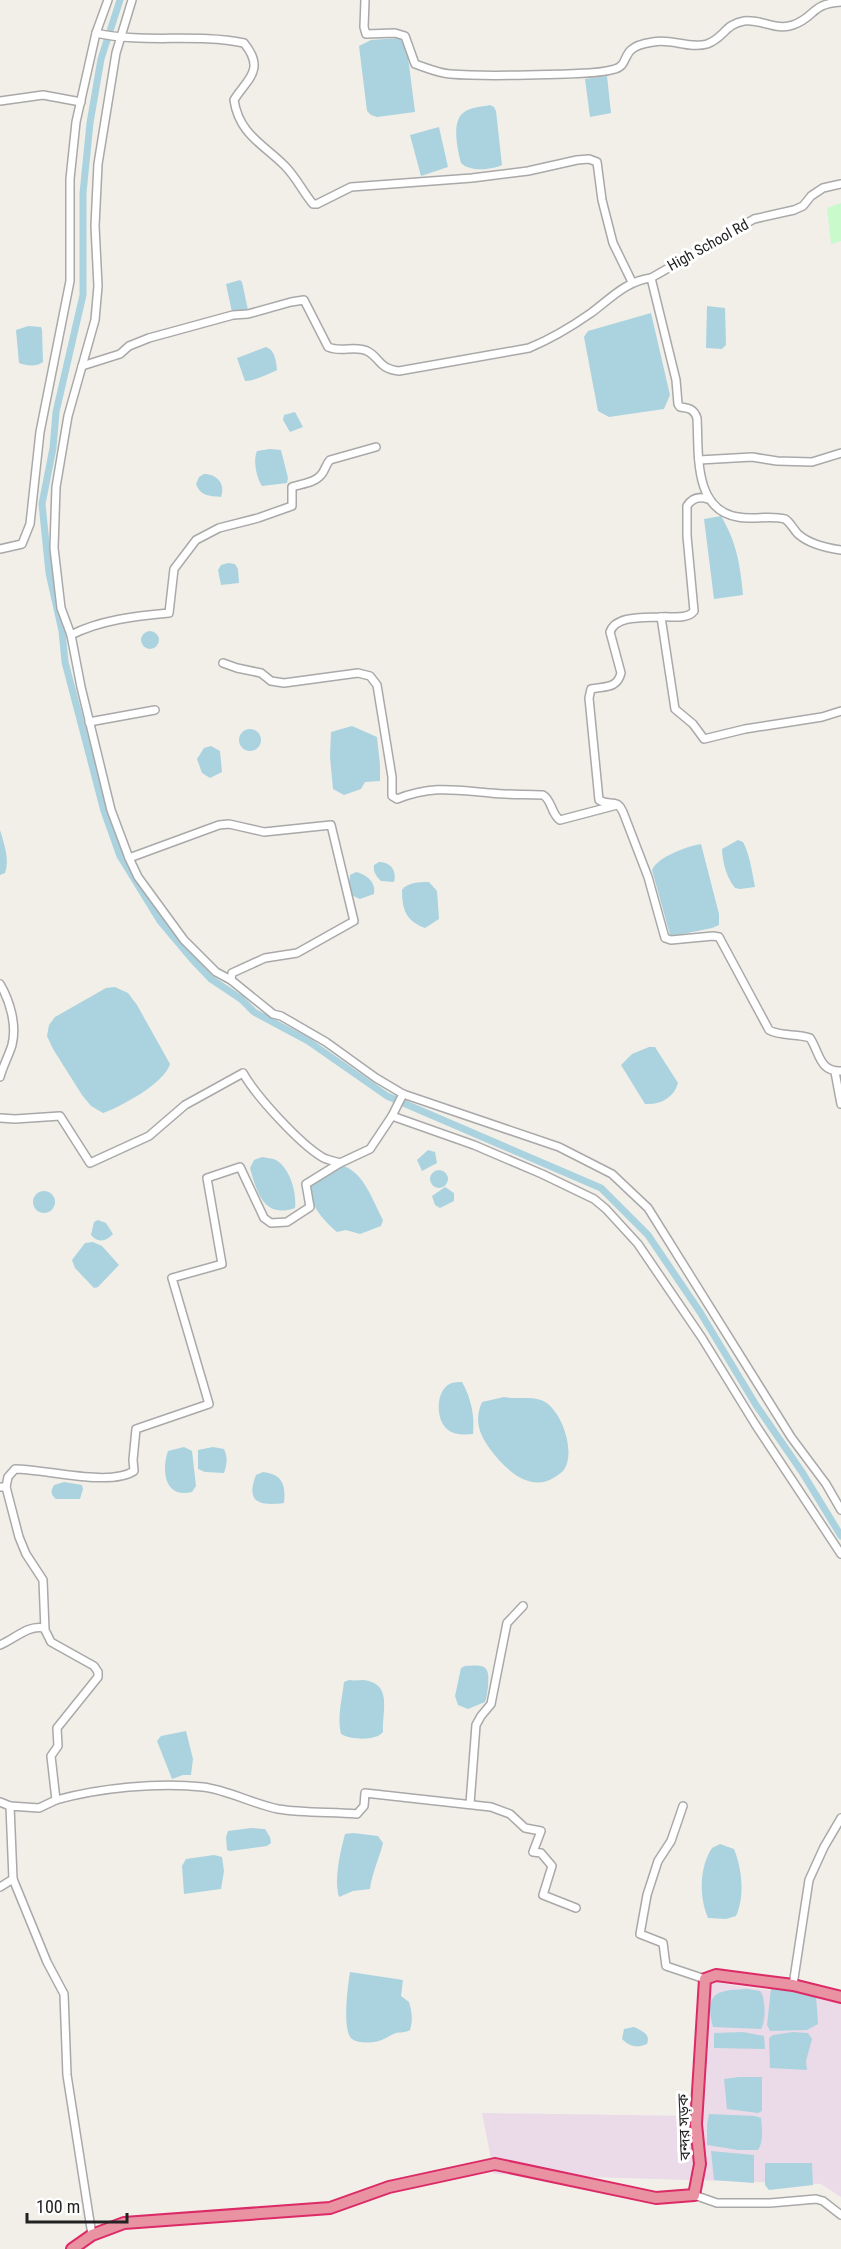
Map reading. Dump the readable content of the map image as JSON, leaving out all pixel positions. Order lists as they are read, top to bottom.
{
  "streets": {
    "highway": ["বন্দর সড়ক"],
    "street": ["High School Rd"]
  },
  "scale_bar": "100 m"
}
